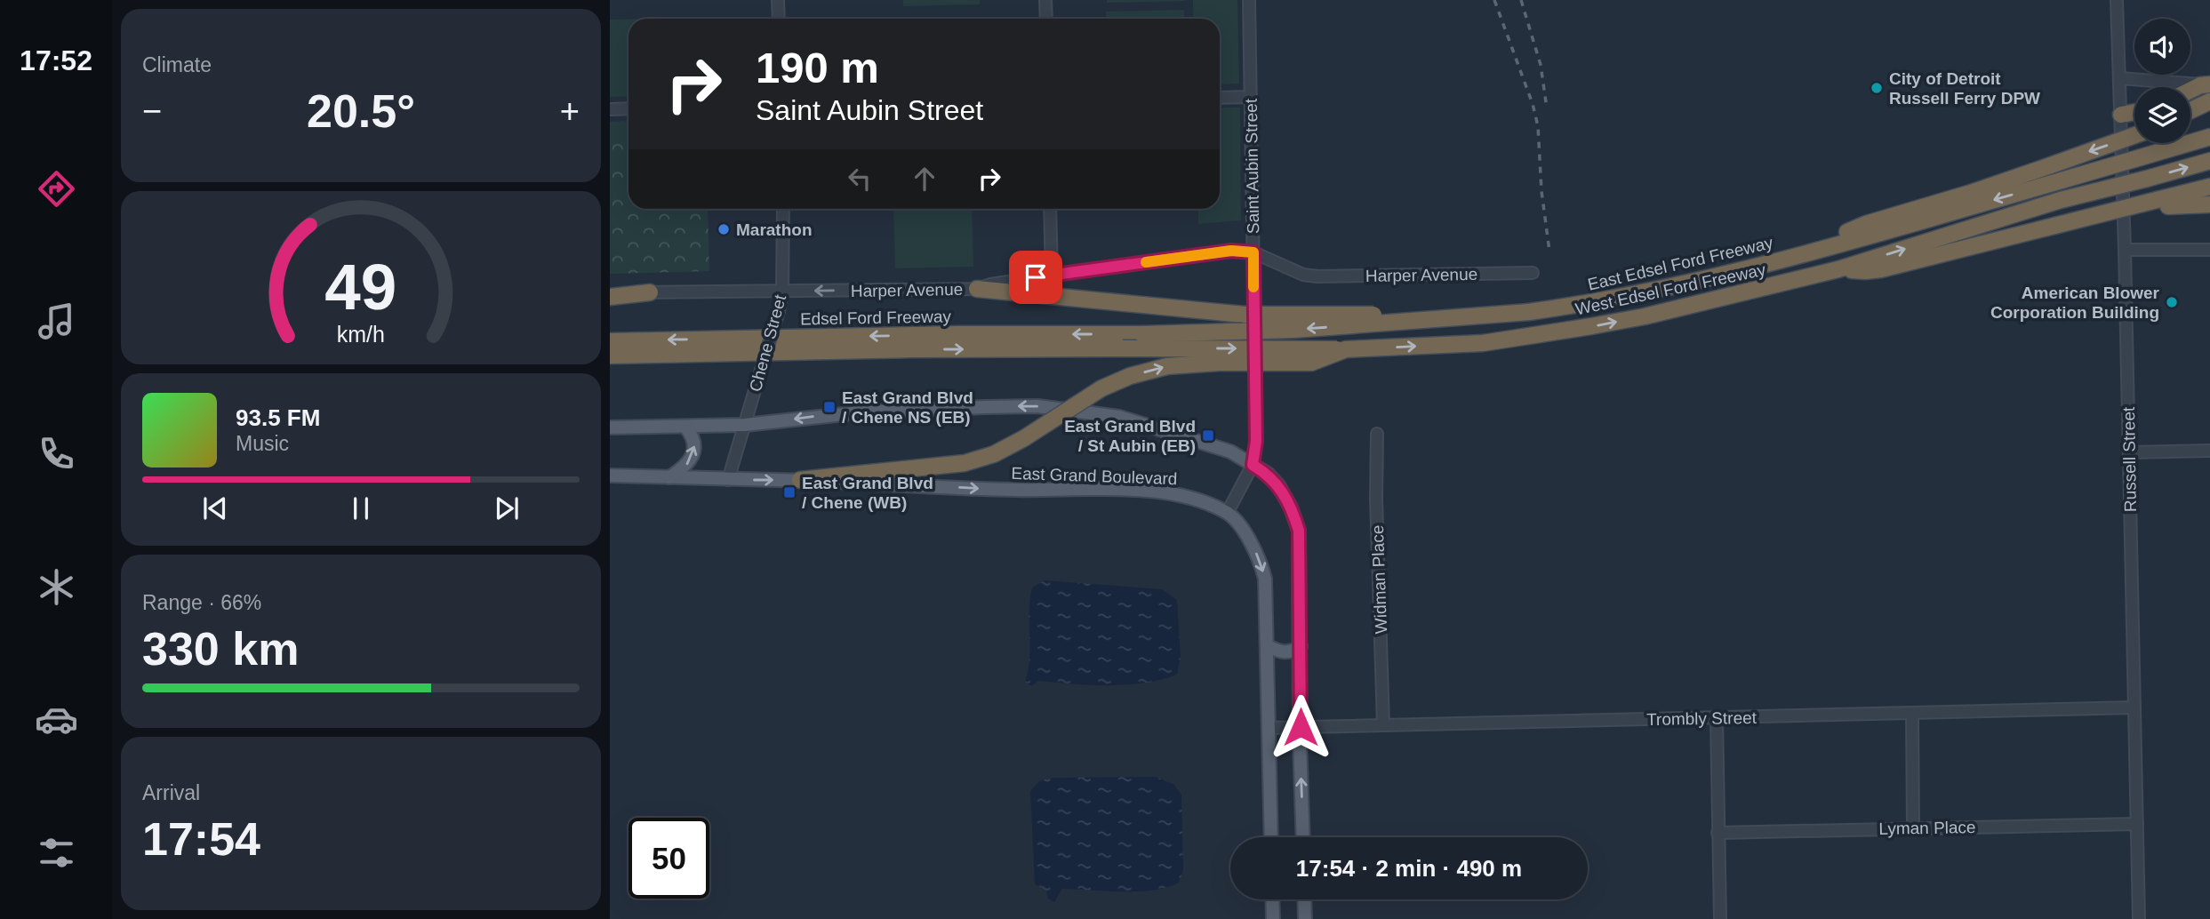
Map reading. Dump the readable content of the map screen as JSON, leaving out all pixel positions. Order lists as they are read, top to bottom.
{
  "streets": {
    "highway": ["East Edsel Ford Freeway", "West Edsel Ford Freeway", "Edsel Ford Freeway"],
    "main road": ["East Grand Boulevard"],
    "street": [
      "Saint Aubin Street",
      "Harper Avenue",
      "Chene Street",
      "Russell Street",
      "Widman Place",
      "Trombly Street",
      "Lyman Place"
    ]
  },
  "crossings": [
    ["Saint Aubin Street", "Harper Avenue"],
    ["Saint Aubin Street", "East Grand Boulevard"],
    ["East Edsel Ford Freeway", "Edsel Ford Freeway"],
    ["Harper Avenue", "Chene Street"],
    ["West Edsel Ford Freeway", "Edsel Ford Freeway"],
    ["Chene Street", "East Grand Boulevard"],
    ["Russell Street", "Trombly Street"],
    ["Russell Street", "Lyman Place"],
    ["Widman Place", "Trombly Street"]
  ],
  "places": {
    "other": ["City of Detroit Russell Ferry DPW", "Marathon", "American Blower Corporation Building"],
    "transit": ["East Grand Blvd / Chene NS (EB)", "East Grand Blvd / St Aubin (EB)", "East Grand Blvd / Chene (WB)"]
  },
  "page": {
    "tabs": "17:52",
    "tile": [
      "Climate",
      ["Range · 66%", "330 km"],
      ["Arrival", "17:54"]
    ],
    "turn": ["190 m", "Saint Aubin Street"],
    "heat": ["−", "20.5°", "+"],
    "song": ["93.5 FM", "Music"],
    "limit": "50",
    "trip": "17:54 · 2 min · 490 m",
    "gauge": ["49", "km/h"]
  }
}
